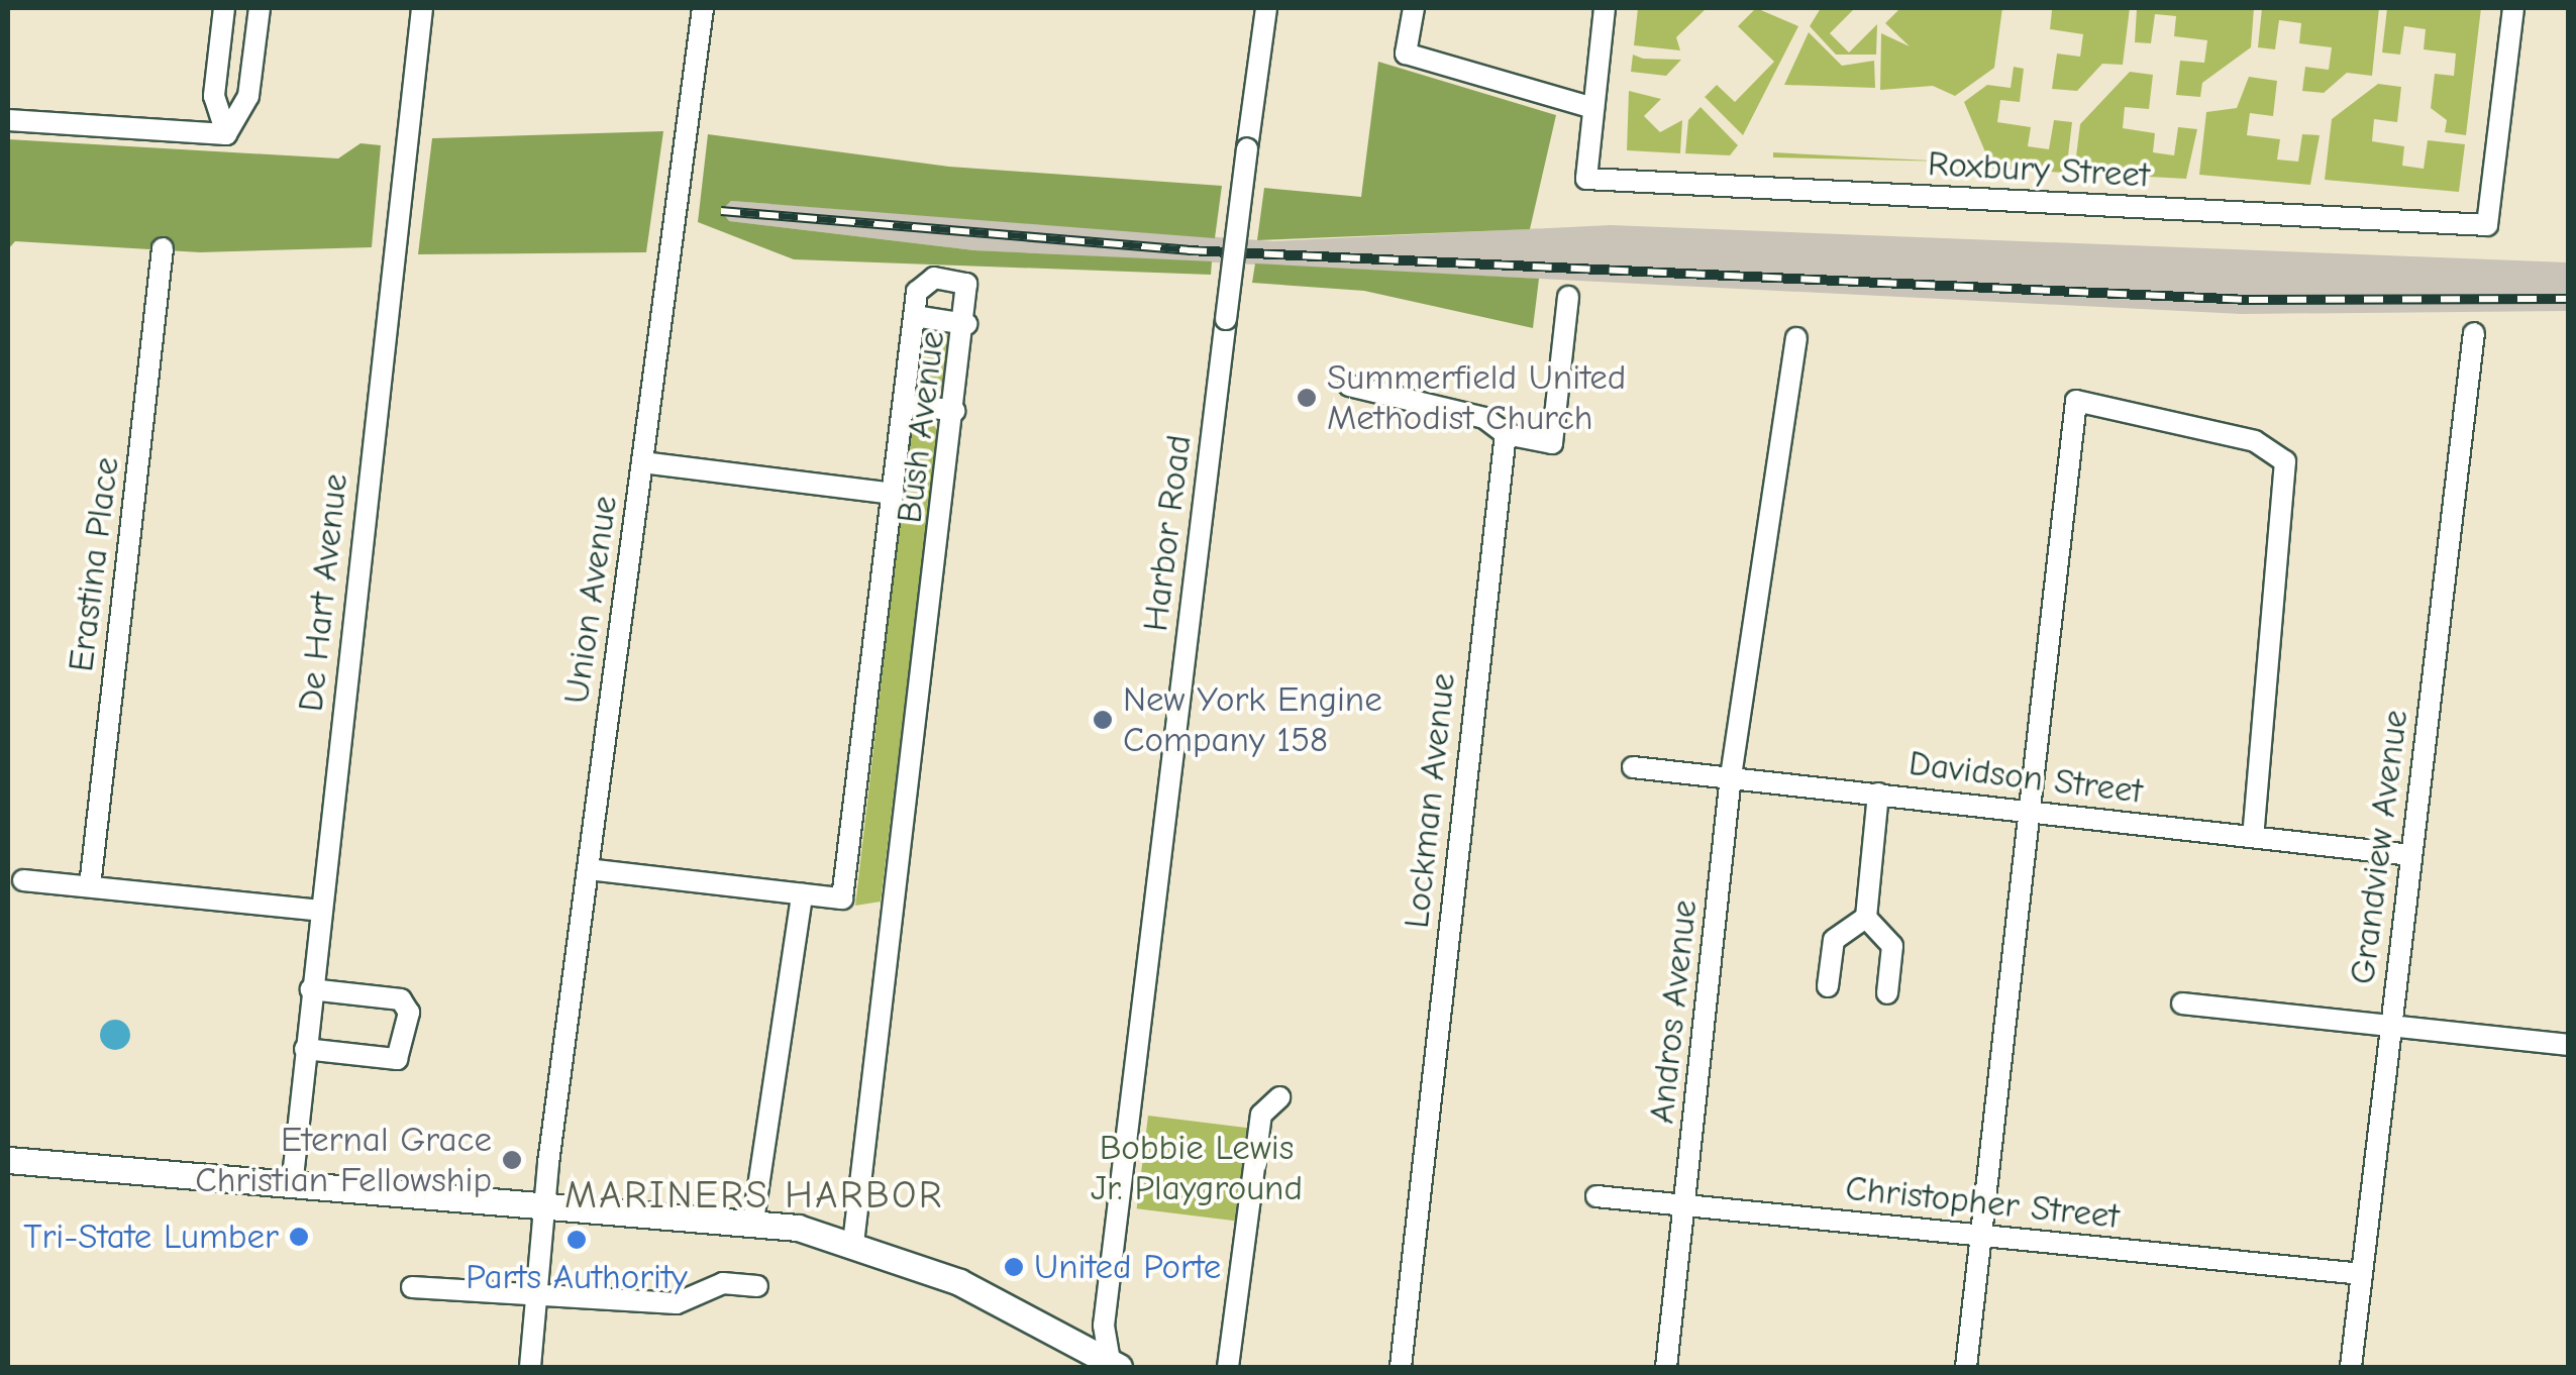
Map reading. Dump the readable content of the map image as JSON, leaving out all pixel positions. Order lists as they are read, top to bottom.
{
  "streets": {
    "street": [
      "Roxbury Street",
      "Bush Avenue",
      "Harbor Road",
      "Erastina Place",
      "De Hart Avenue",
      "Union Avenue",
      "Davidson Street",
      "Lockman Avenue",
      "Grandview Avenue",
      "Andros Avenue",
      "Christopher Street"
    ]
  },
  "crossings": [
    ["Davidson Street", "Grandview Avenue"],
    ["Davidson Street", "Andros Avenue"],
    ["Grandview Avenue", "Christopher Street"],
    ["Andros Avenue", "Christopher Street"]
  ],
  "districts": ["MARINERS HARBOR"],
  "parks": ["Bobbie Lewis Jr. Playground"],
  "places": [
    "Summerfield United Methodist Church",
    "New York Engine Company 158",
    "Eternal Grace Christian Fellowship",
    "Tri-State Lumber",
    "Parts Authority",
    "United Porte"
  ]
}
